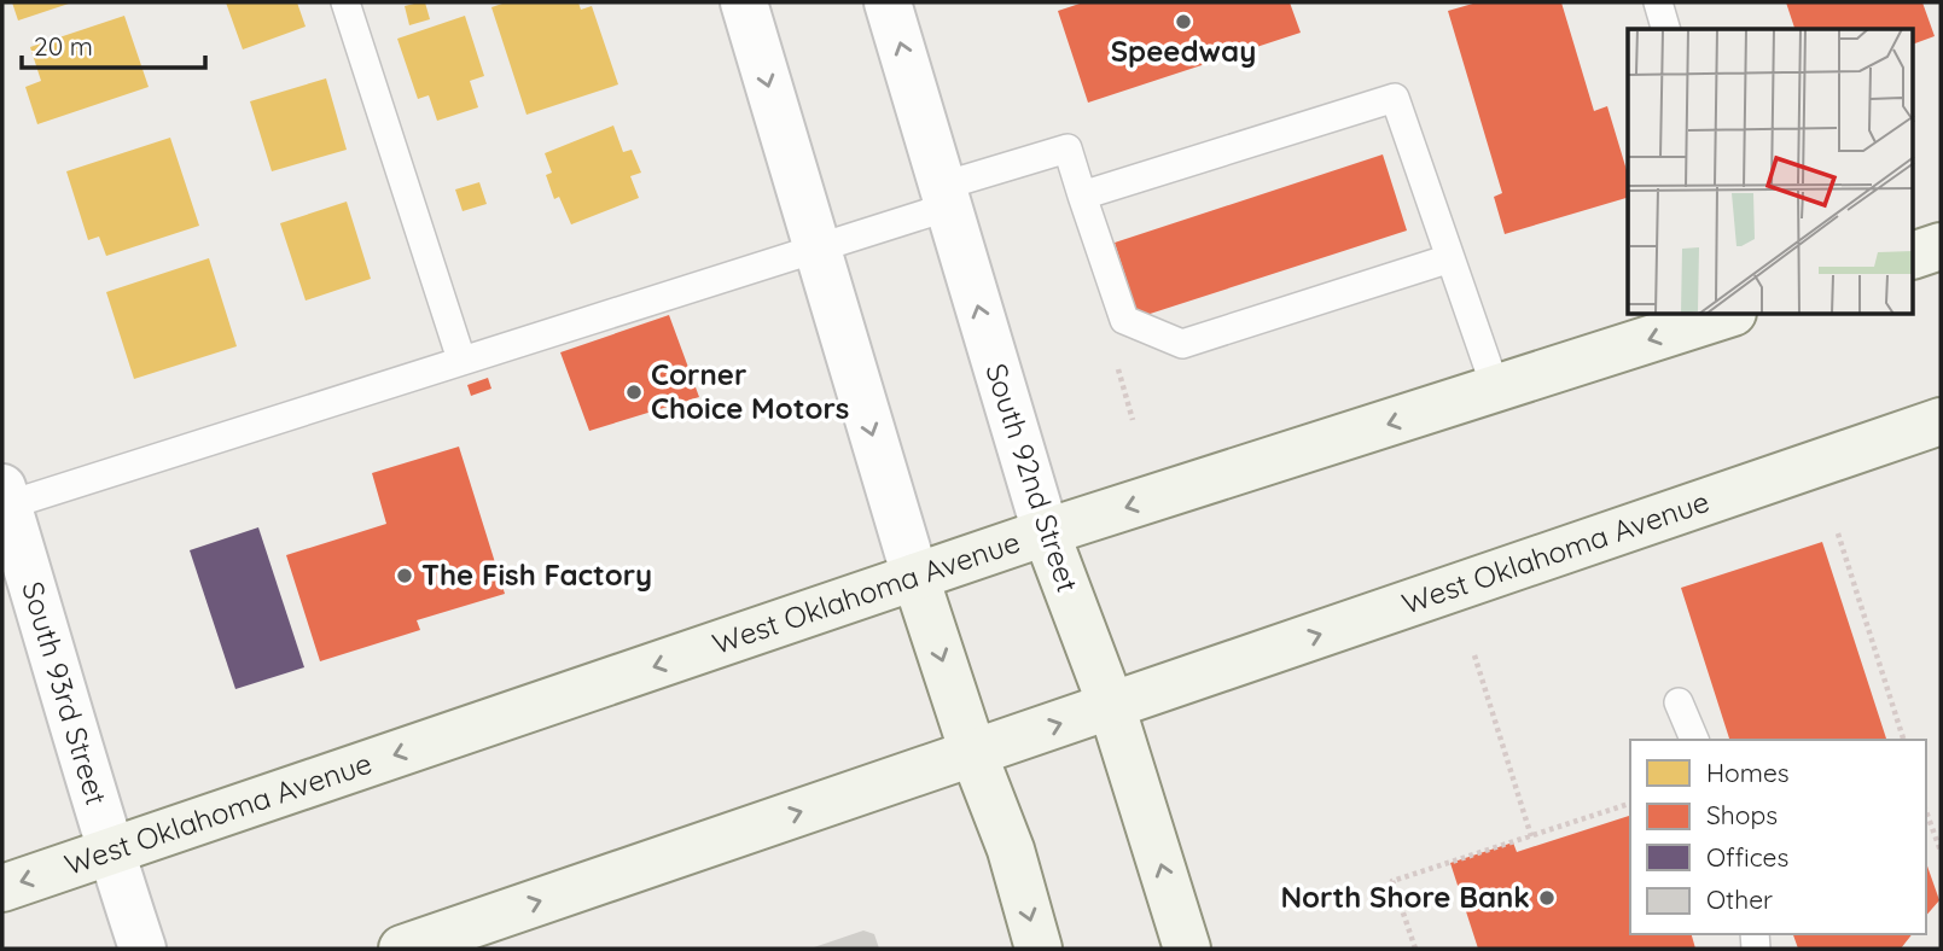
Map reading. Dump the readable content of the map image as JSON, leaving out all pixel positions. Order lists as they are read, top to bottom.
{
  "streets": {
    "main road": ["South 92nd Street", "West Oklahoma Avenue"],
    "street": ["South 93rd Street"]
  },
  "crossings": [
    ["South 92nd Street", "West Oklahoma Avenue"],
    ["West Oklahoma Avenue", "South 93rd Street"]
  ],
  "places": [
    "Speedway",
    "Corner Choice Motors",
    "The Fish Factory",
    "North Shore Bank"
  ],
  "legend": [
    "Homes",
    "Shops",
    "Offices",
    "Other"
  ],
  "scale_bar": "20 m"
}
